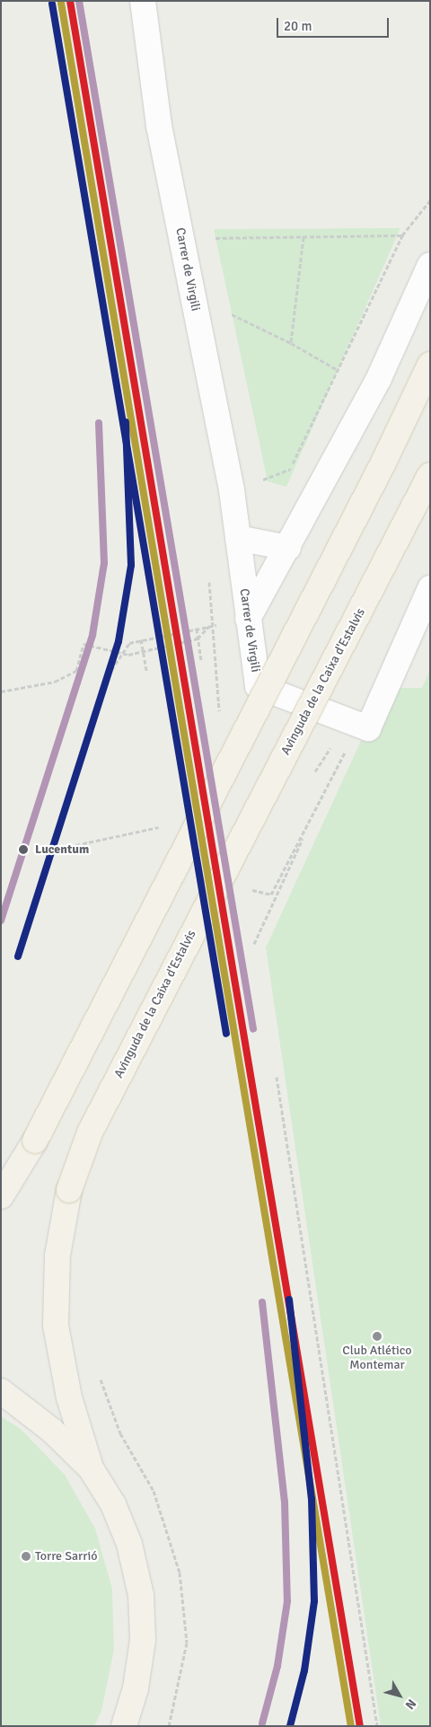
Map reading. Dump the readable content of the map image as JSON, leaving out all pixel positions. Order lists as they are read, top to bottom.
{
  "streets": {
    "main road": ["Avinguda de la Caixa d'Estalvis"],
    "street": ["Carrer de Virgili"]
  },
  "places": ["Lucentum", "Club Atlético Montemar", "Torre Sarrió"],
  "scale_bar": "20 m",
  "north": "bottom right"
}
